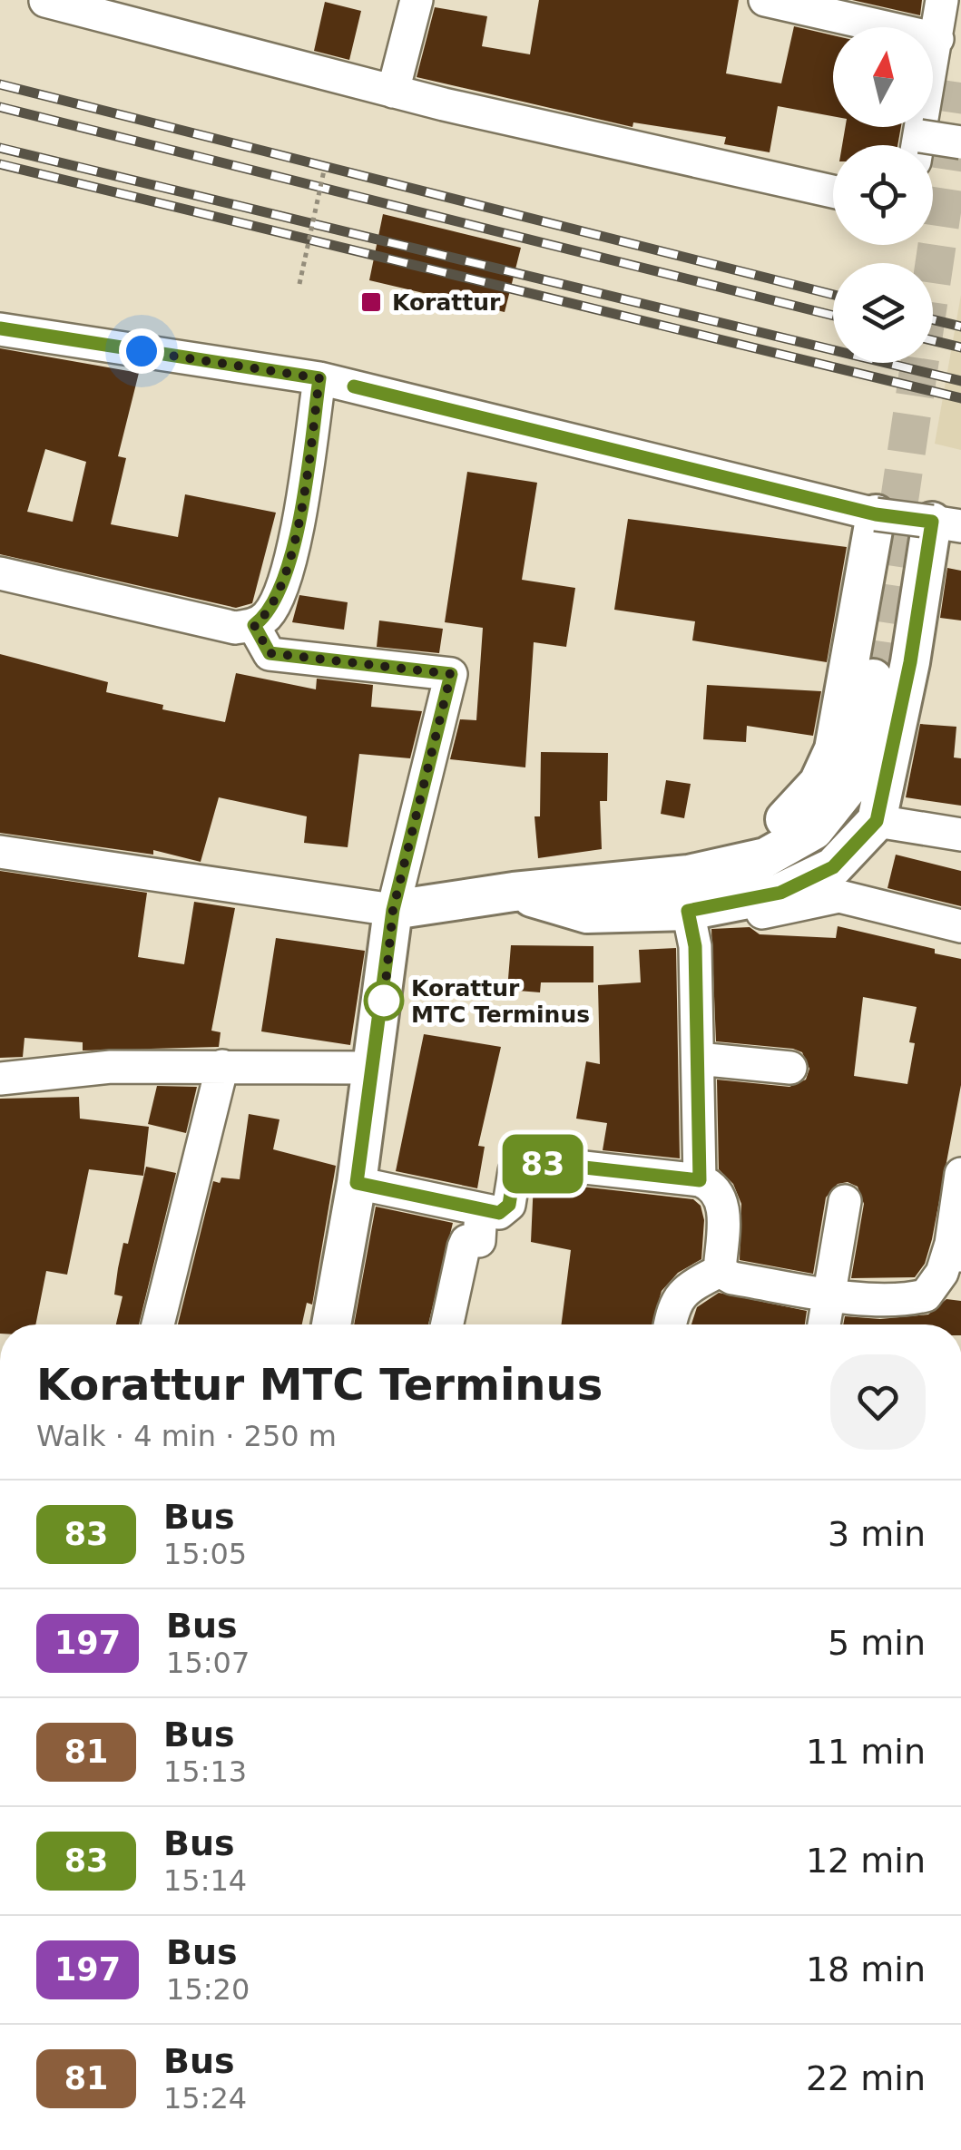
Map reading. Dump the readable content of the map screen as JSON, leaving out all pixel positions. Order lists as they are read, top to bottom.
{
  "places": {
    "transit": ["Korattur"],
    "other": ["Korattur MTC Terminus"]
  },
  "lines": ["bus line 83"],
  "north": "top",
  "page": {
    "on_map": "83",
    "heading": ["Korattur MTC Terminus", "Walk · 4 min · 250 m"],
    "list": [
      {
        "mark": "83",
        "name": "Bus",
        "note": "15:05",
        "value": "3 min"
      },
      {
        "mark": "197",
        "name": "Bus",
        "note": "15:07",
        "value": "5 min"
      },
      {
        "mark": "81",
        "name": "Bus",
        "note": "15:13",
        "value": "11 min"
      },
      {
        "mark": "83",
        "name": "Bus",
        "note": "15:14",
        "value": "12 min"
      },
      {
        "mark": "197",
        "name": "Bus",
        "note": "15:20",
        "value": "18 min"
      },
      {
        "mark": "81",
        "name": "Bus",
        "note": "15:24",
        "value": "22 min"
      }
    ]
  }
}
